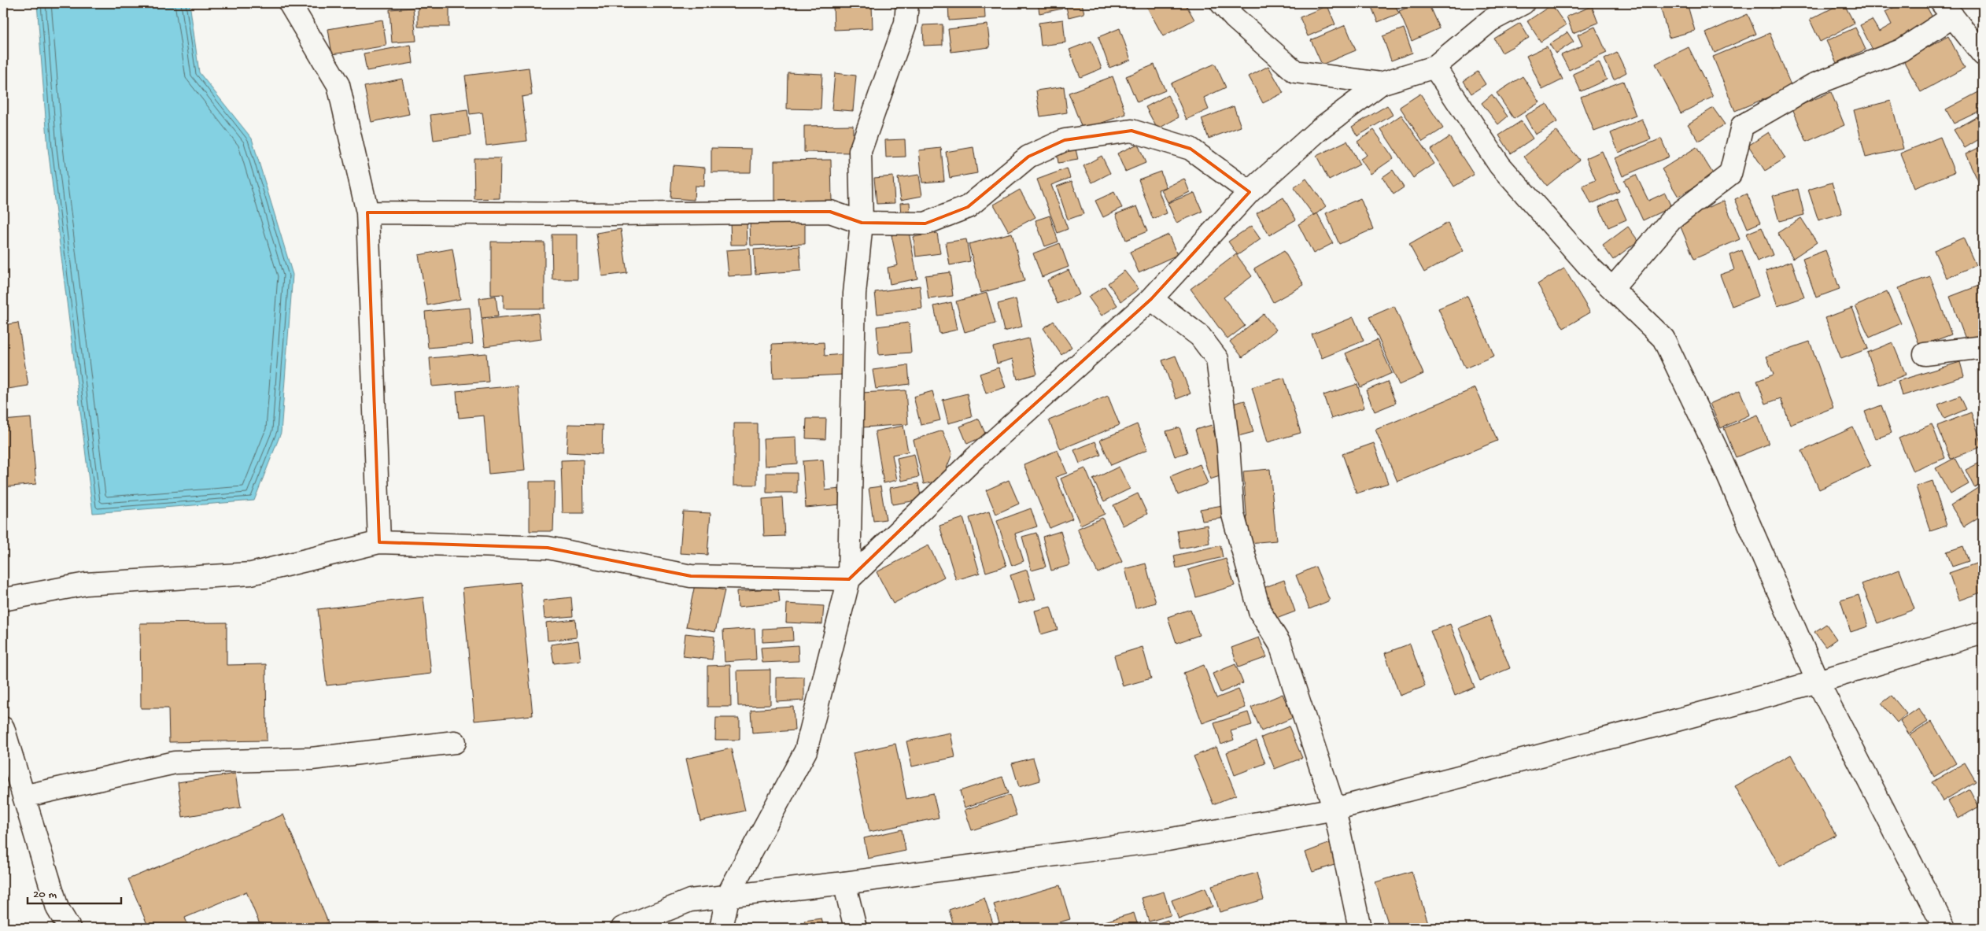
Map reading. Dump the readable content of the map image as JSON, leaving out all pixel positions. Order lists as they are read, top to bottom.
{
  "scale_bar": "20 m"
}
